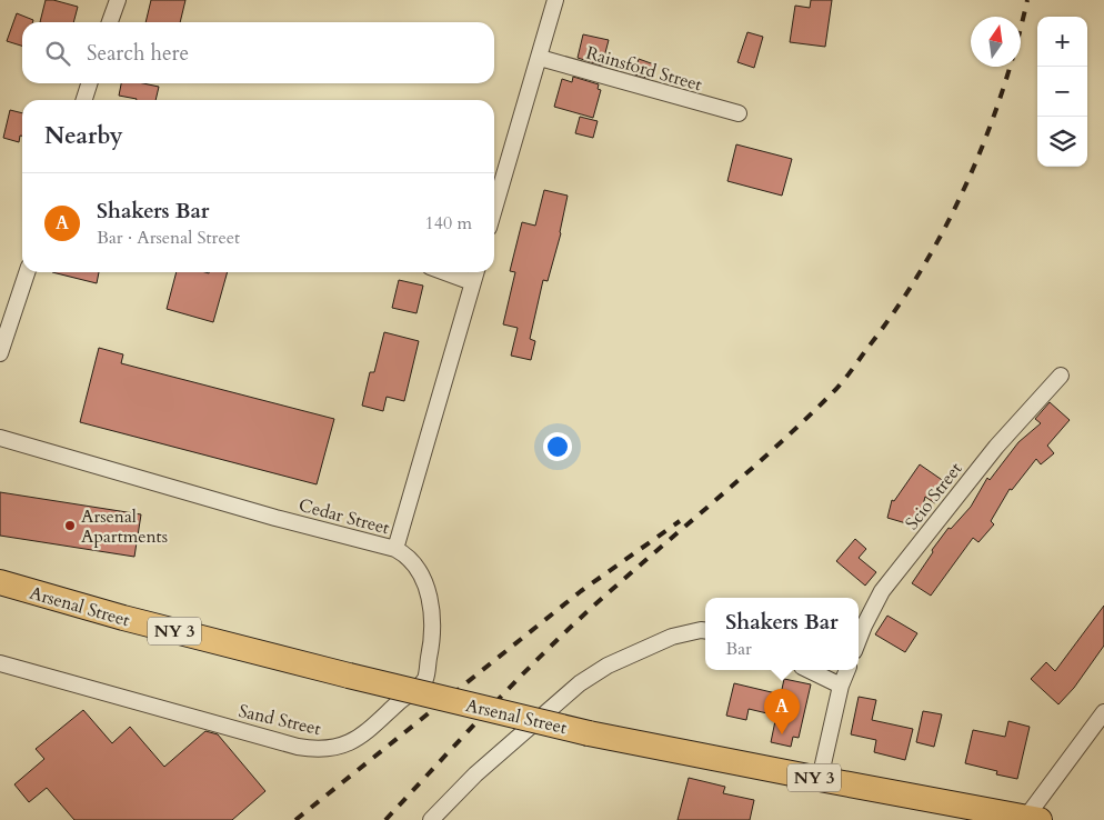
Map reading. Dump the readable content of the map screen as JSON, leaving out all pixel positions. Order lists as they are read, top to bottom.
{
  "streets": {
    "highway": ["Arsenal Street", "NY 3"],
    "street": [
      "Rainsford Street",
      "Scio Street",
      "Cedar Street",
      "Sand Street"
    ]
  },
  "crossings": [
    ["Cedar Street", "Sand Street"]
  ],
  "places": ["Arsenal Apartments"],
  "north": "top",
  "page": {
    "map_buttons": ["+", "−"],
    "search": "Search here",
    "heading": "Nearby",
    "list": [
      {
        "mark": "A",
        "name": "Shakers Bar",
        "note": "Bar · Arsenal Street",
        "value": "140 m"
      }
    ],
    "popup": ["Shakers Bar", "Bar"],
    "pins": "A"
  }
}
